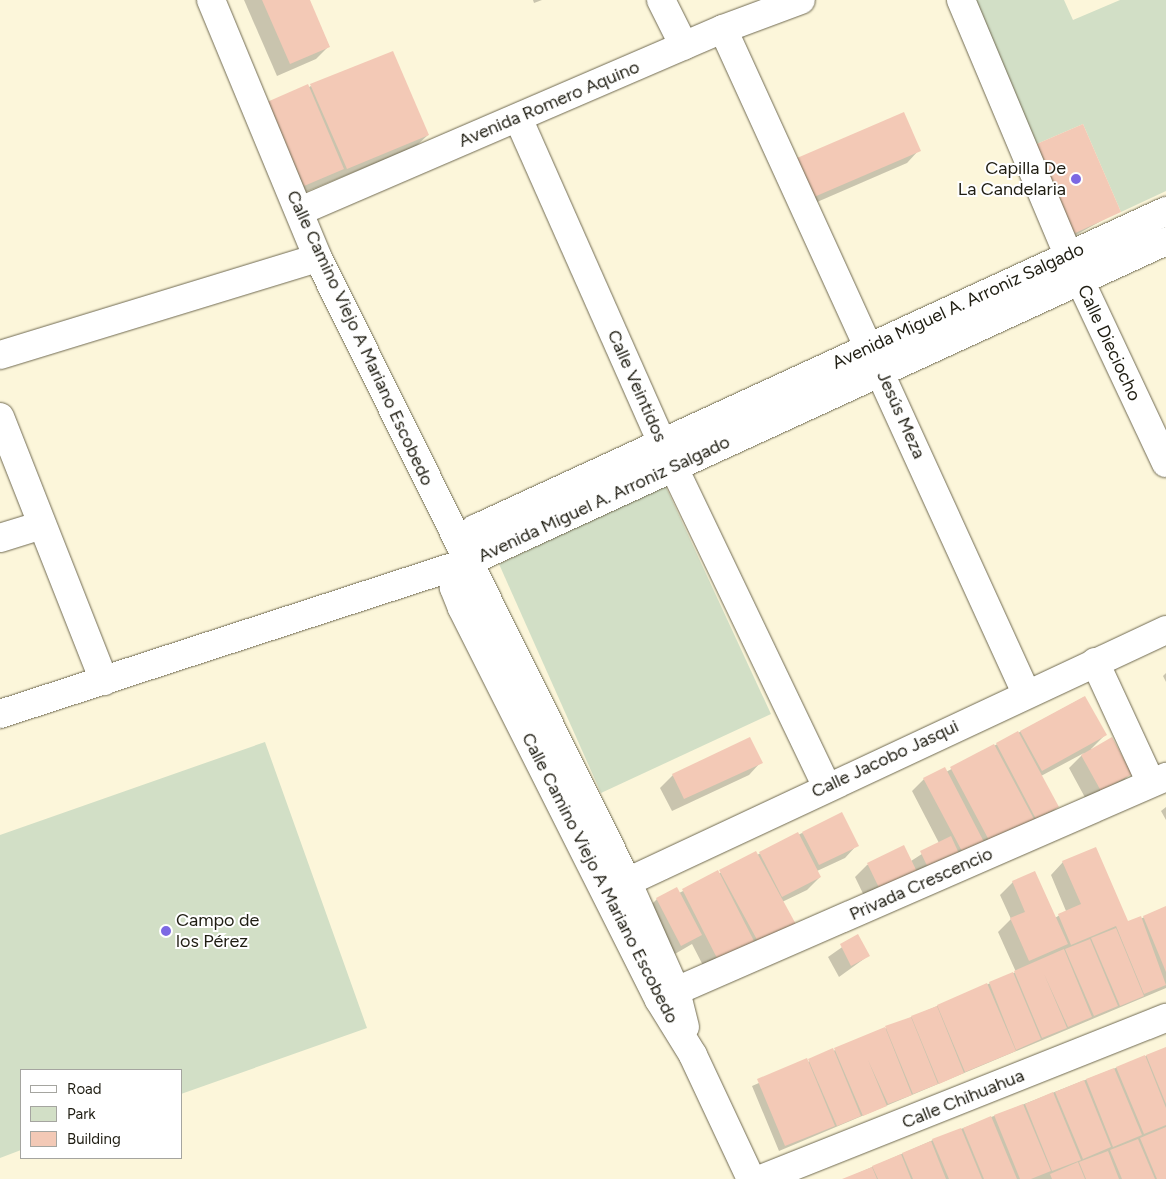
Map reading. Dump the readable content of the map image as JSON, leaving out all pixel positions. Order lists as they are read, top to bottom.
{
  "streets": {
    "street": [
      "Avenida Romero Aquino",
      "Avenida Miguel A. Arroniz Salgado",
      "Calle Camino Viejo A Mariano Escobedo",
      "Calle Dieciocho",
      "Calle Veintidos",
      "Jesús Meza",
      "Calle Jacobo Jasqui",
      "Privada Crescencio",
      "Calle Chihuahua"
    ]
  },
  "crossings": [
    ["Avenida Romero Aquino", "Calle Camino Viejo A Mariano Escobedo"],
    ["Avenida Romero Aquino", "Calle Veintidos"],
    ["Avenida Romero Aquino", "Jesús Meza"],
    ["Avenida Miguel A. Arroniz Salgado", "Calle Camino Viejo A Mariano Escobedo"],
    ["Avenida Miguel A. Arroniz Salgado", "Calle Dieciocho"],
    ["Avenida Miguel A. Arroniz Salgado", "Calle Veintidos"],
    ["Avenida Miguel A. Arroniz Salgado", "Jesús Meza"],
    ["Calle Camino Viejo A Mariano Escobedo", "Calle Jacobo Jasqui"],
    ["Calle Camino Viejo A Mariano Escobedo", "Privada Crescencio"],
    ["Calle Veintidos", "Calle Jacobo Jasqui"],
    ["Jesús Meza", "Calle Jacobo Jasqui"]
  ],
  "places": ["Capilla De La Candelaria", "Campo de los Pérez"],
  "legend": ["Road", "Park", "Building"]
}
